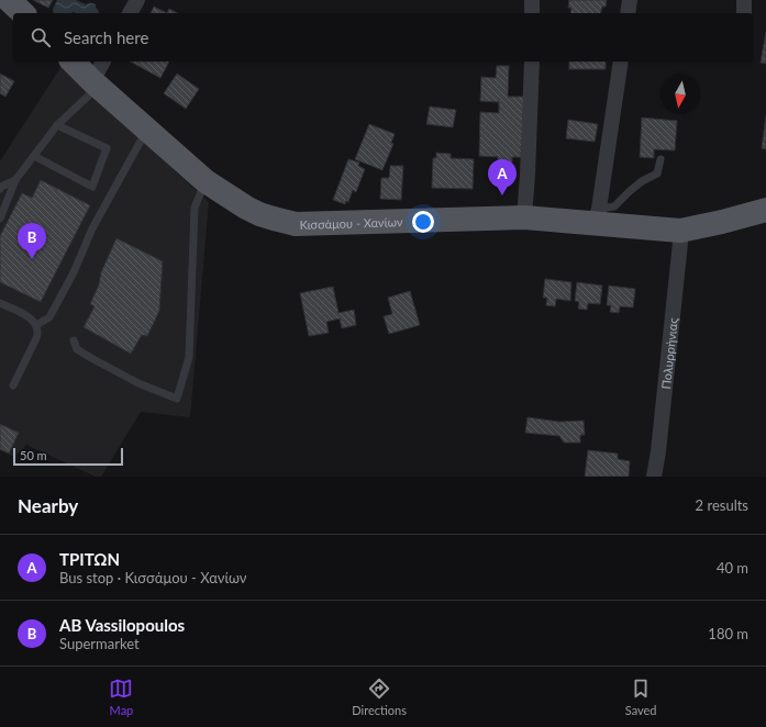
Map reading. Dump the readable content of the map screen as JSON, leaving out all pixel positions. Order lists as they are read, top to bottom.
{
  "streets": {
    "main road": ["Κισσάμου - Χανίων"],
    "street": ["Πολυρρήνιας"]
  },
  "crossings": [
    ["Κισσάμου - Χανίων", "Πολυρρήνιας"]
  ],
  "scale_bar": "50 m",
  "north": "bottom",
  "page": {
    "search": "Search here",
    "pins": ["A", "B"],
    "scale": "50 m",
    "heading": ["Nearby", "2 results"],
    "list": [
      {
        "mark": "A",
        "name": "ΤΡΙΤΩΝ",
        "note": "Bus stop · Κισσάμου - Χανίων",
        "value": "40 m"
      },
      {
        "mark": "B",
        "name": "AB Vassilopoulos",
        "note": "Supermarket",
        "value": "180 m"
      }
    ],
    "nav": ["Map", "Directions", "Saved"]
  }
}
